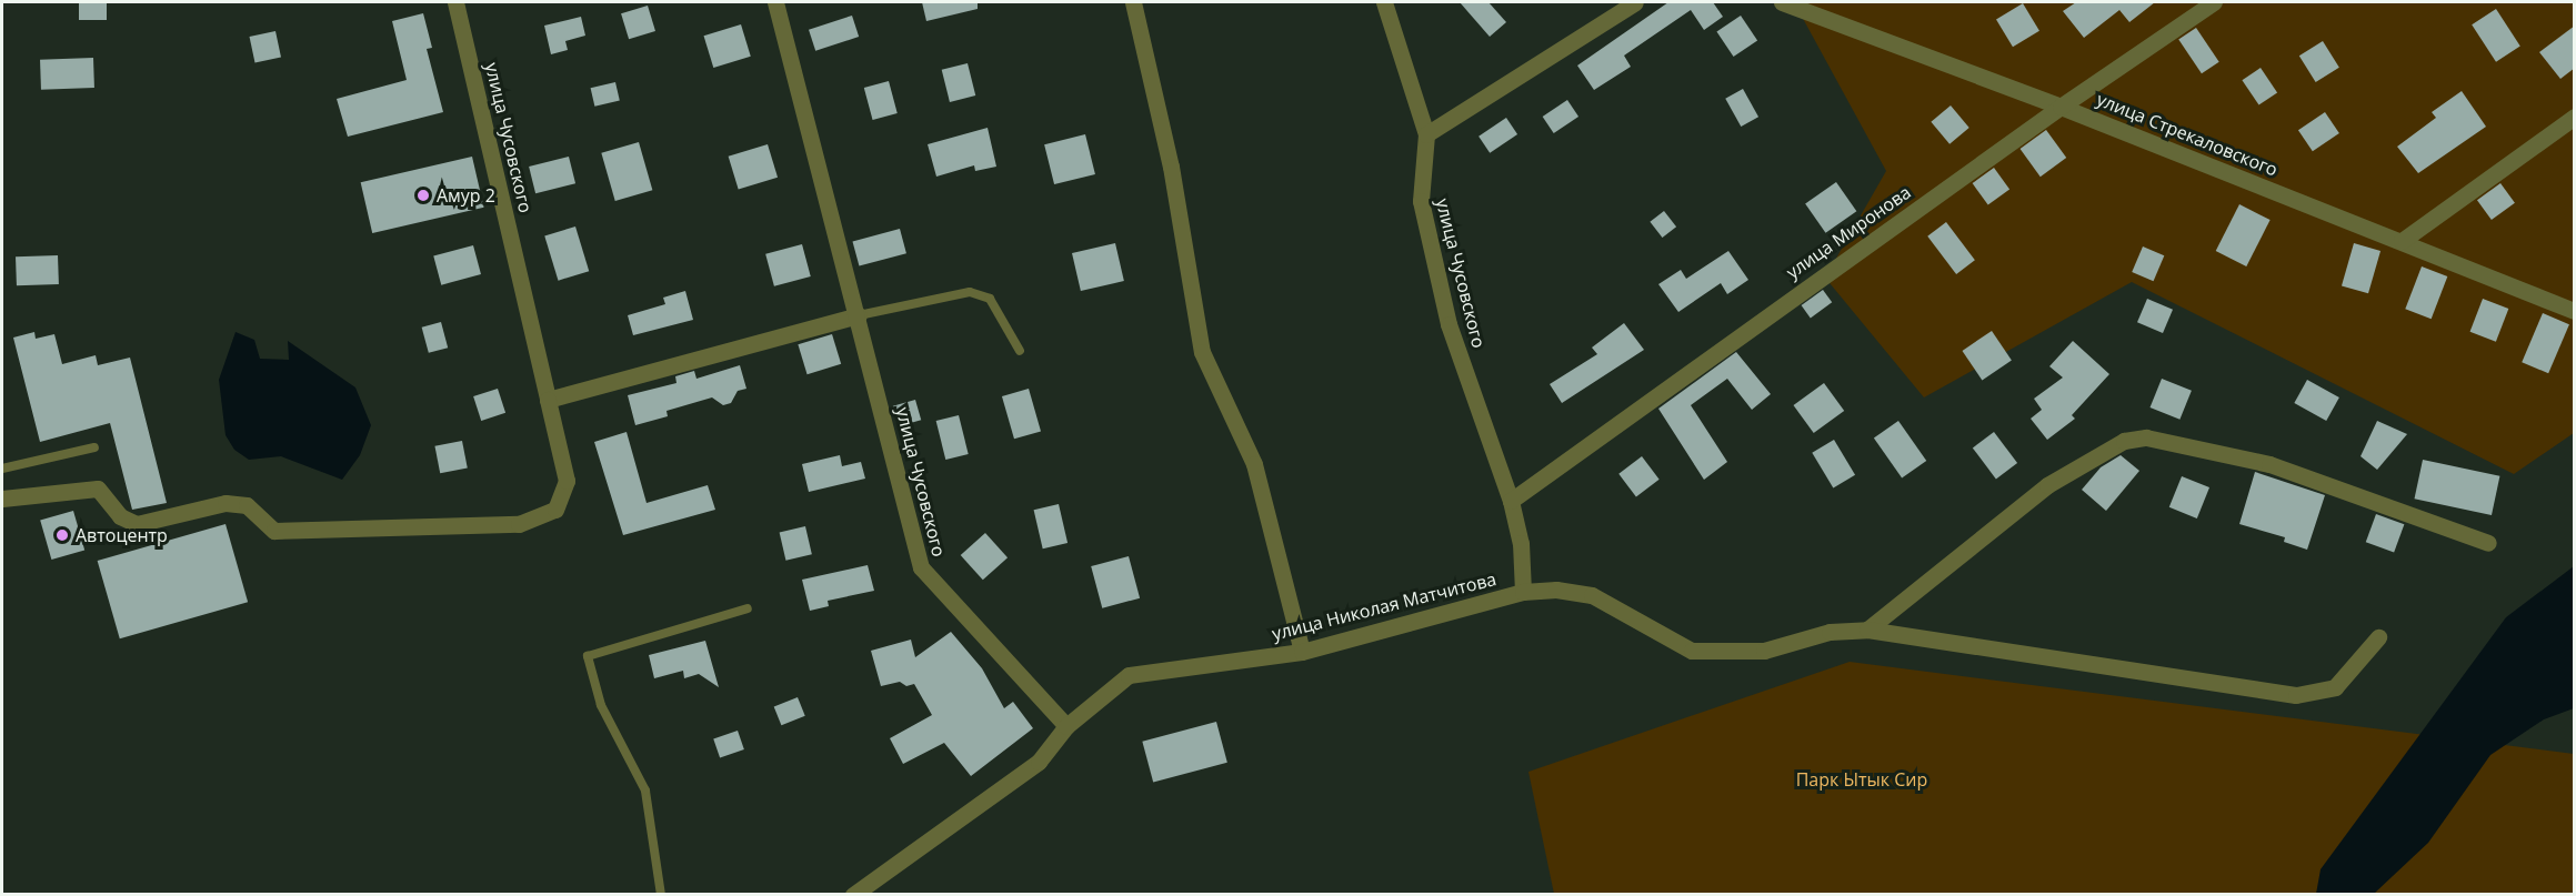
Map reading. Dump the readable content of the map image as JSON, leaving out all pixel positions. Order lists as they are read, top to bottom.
{
  "streets": {
    "street": [
      "улица Стрекаловского",
      "улица Чусовского",
      "улица Миронова",
      "улица Николая Матчитова"
    ]
  },
  "crossings": [
    ["улица Стрекаловского", "улица Миронова"],
    ["улица Чусовского", "улица Миронова"],
    ["улица Чусовского", "улица Николая Матчитова"]
  ],
  "parks": ["Парк Ытык Сир"],
  "places": ["Амур 2", "Автоцентр"]
}
